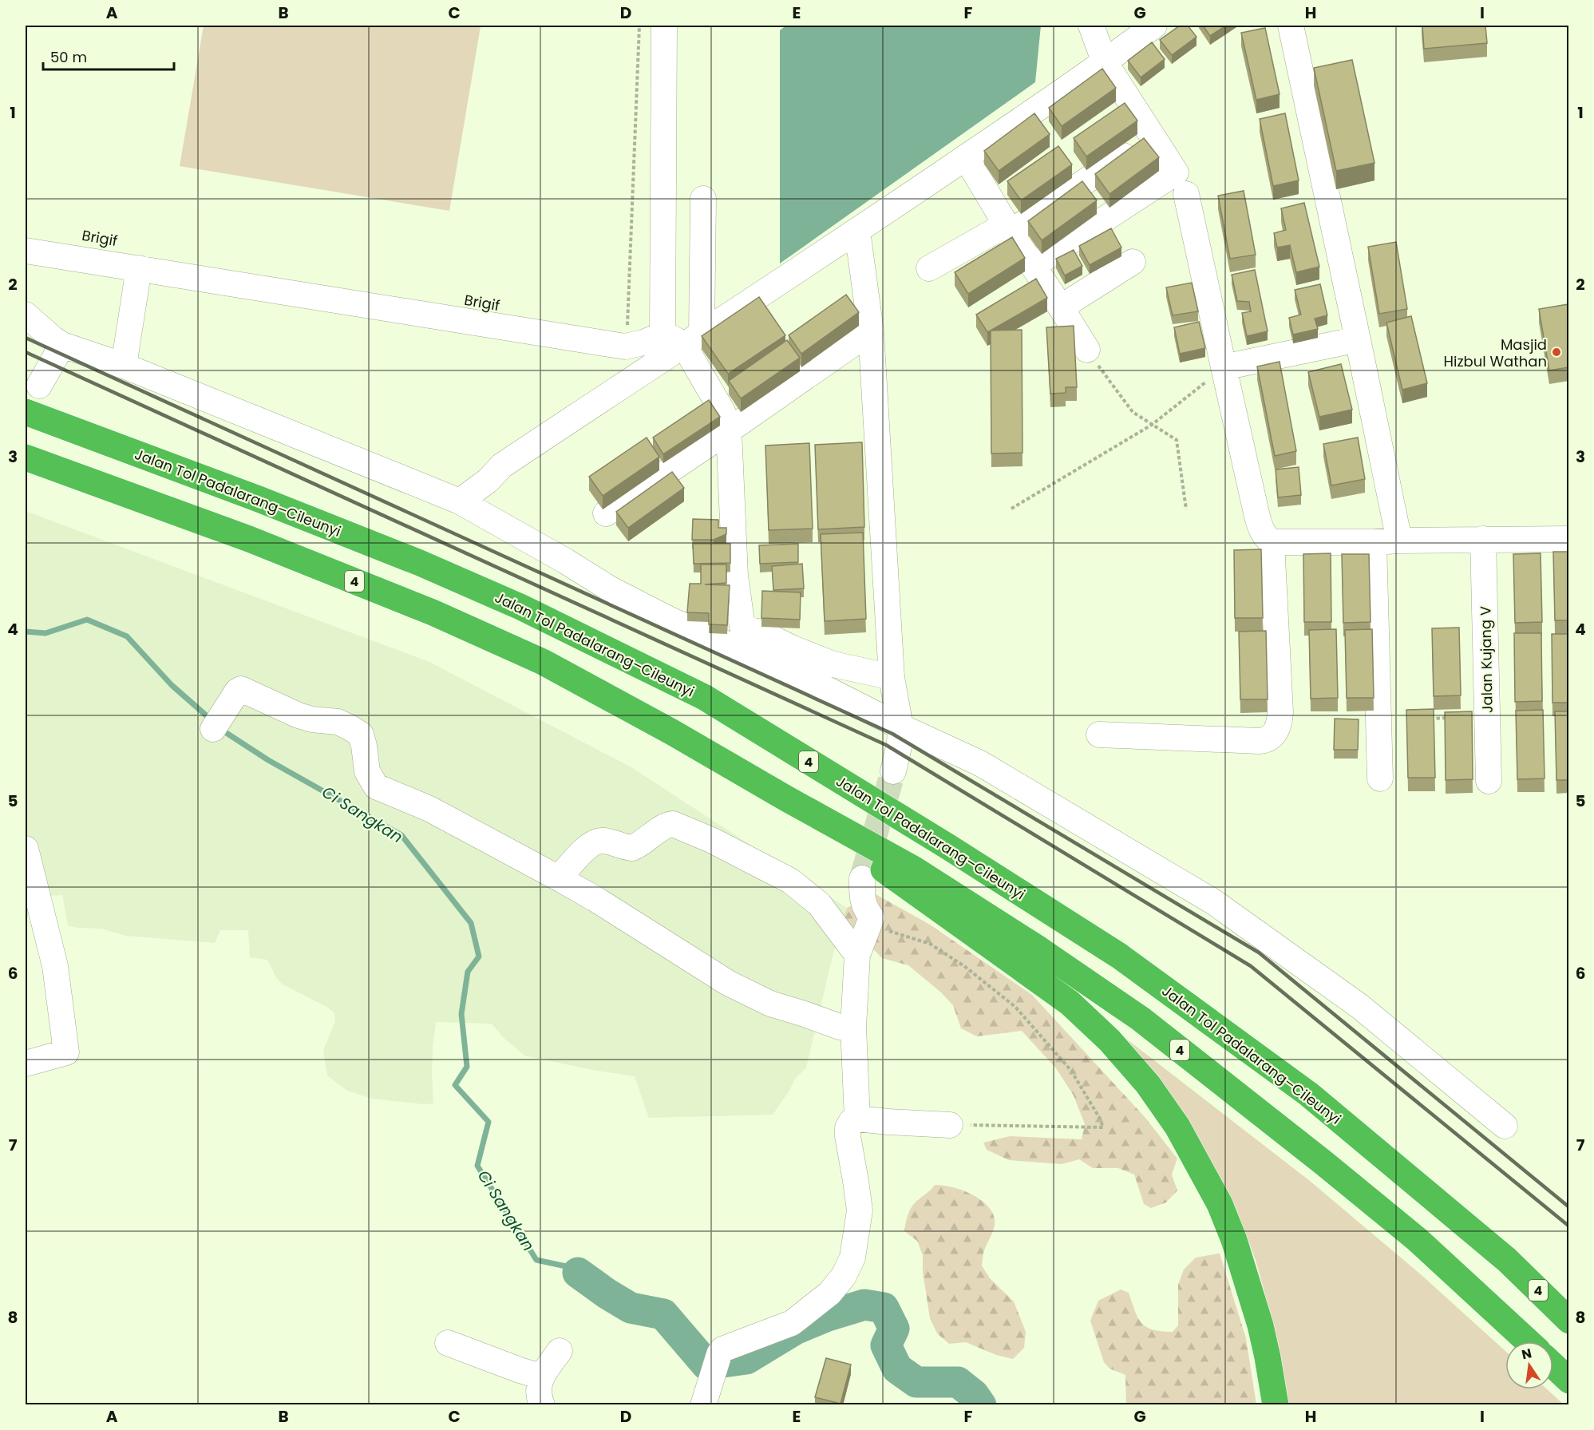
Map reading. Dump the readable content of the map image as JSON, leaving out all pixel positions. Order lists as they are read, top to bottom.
{
  "streets": {
    "highway": ["Jalan Tol Padalarang–Cileunyi", "4"],
    "street": ["Jalan Kujang V"]
  },
  "water": ["Ci Sangkan"],
  "places": ["Masjid Hizbul Wathan"],
  "scale_bar": "50 m",
  "north": "top",
  "grid": {
    "columns": [
      "A",
      "B",
      "C",
      "D",
      "E",
      "F",
      "G",
      "H",
      "I"
    ],
    "rows": [
      "1",
      "2",
      "3",
      "4",
      "5",
      "6",
      "7",
      "8"
    ]
  }
}
